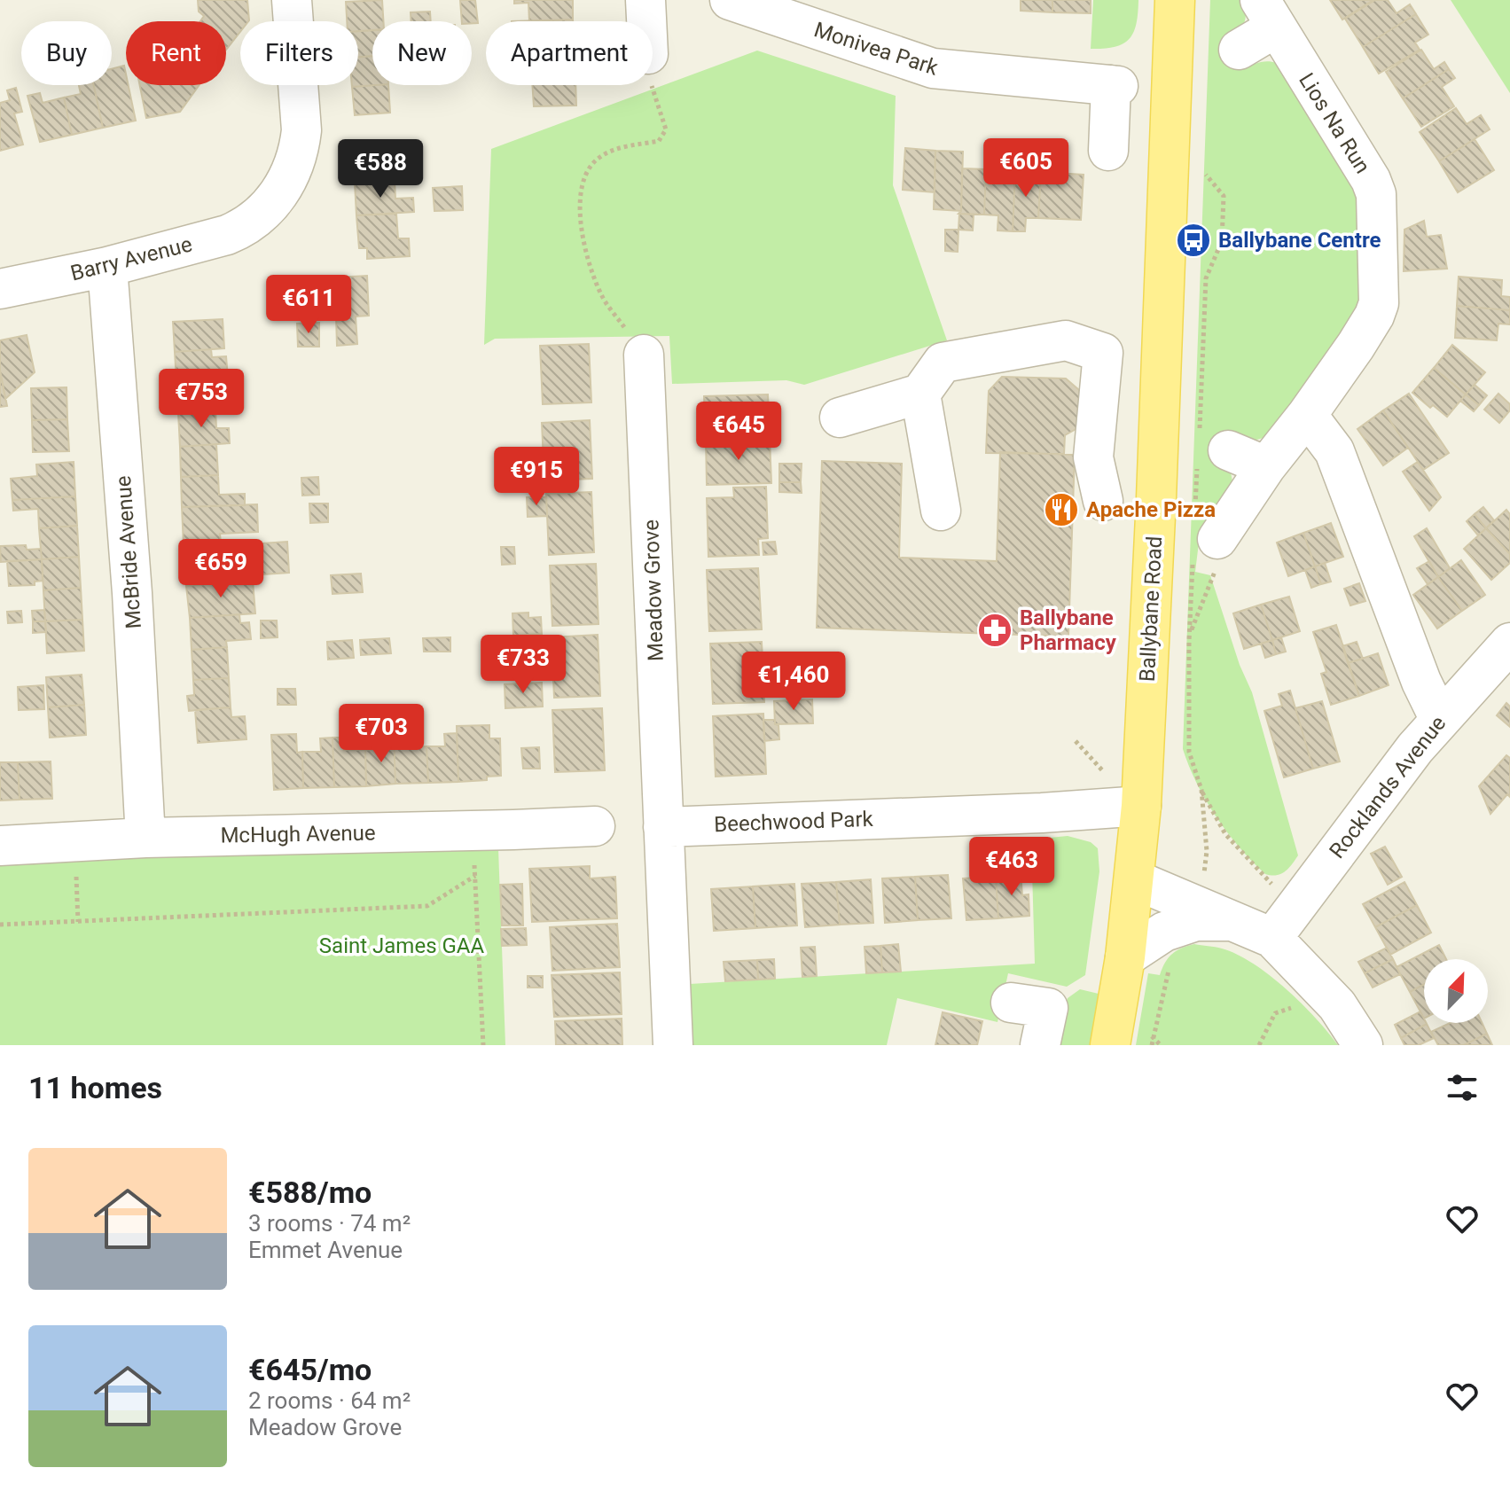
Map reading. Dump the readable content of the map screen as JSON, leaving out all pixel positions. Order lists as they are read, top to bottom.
{
  "streets": {
    "main road": ["Ballybane Road"],
    "street": [
      "Monivea Park",
      "Lios Na Run",
      "Barry Avenue",
      "McBride Avenue",
      "Meadow Grove",
      "Rocklands Avenue",
      "Beechwood Park",
      "McHugh Avenue"
    ]
  },
  "crossings": [
    ["Barry Avenue", "McBride Avenue"],
    ["McBride Avenue", "McHugh Avenue"],
    ["Meadow Grove", "Beechwood Park"],
    ["Ballybane Road", "Beechwood Park"]
  ],
  "parks": ["Saint James GAA"],
  "places": {
    "bus stop": ["Ballybane Centre"],
    "restaurant": ["Apache Pizza"],
    "pharmacy": ["Ballybane Pharmacy"]
  },
  "north": "top right",
  "page": {
    "chip": [
      "Buy",
      "Rent",
      "Filters",
      "New",
      "Apartment"
    ],
    "price": [
      "€605",
      "€588",
      "€611",
      "€753",
      "€645",
      "€915",
      "€659",
      "€733",
      "€1,460",
      "€703",
      "€463"
    ],
    "heading": "11 homes",
    "list": [
      {
        "name": "€588/mo",
        "note": "3 rooms · 74 m² · Emmet Avenue"
      },
      {
        "name": "€645/mo",
        "note": "2 rooms · 64 m² · Meadow Grove"
      }
    ]
  }
}
